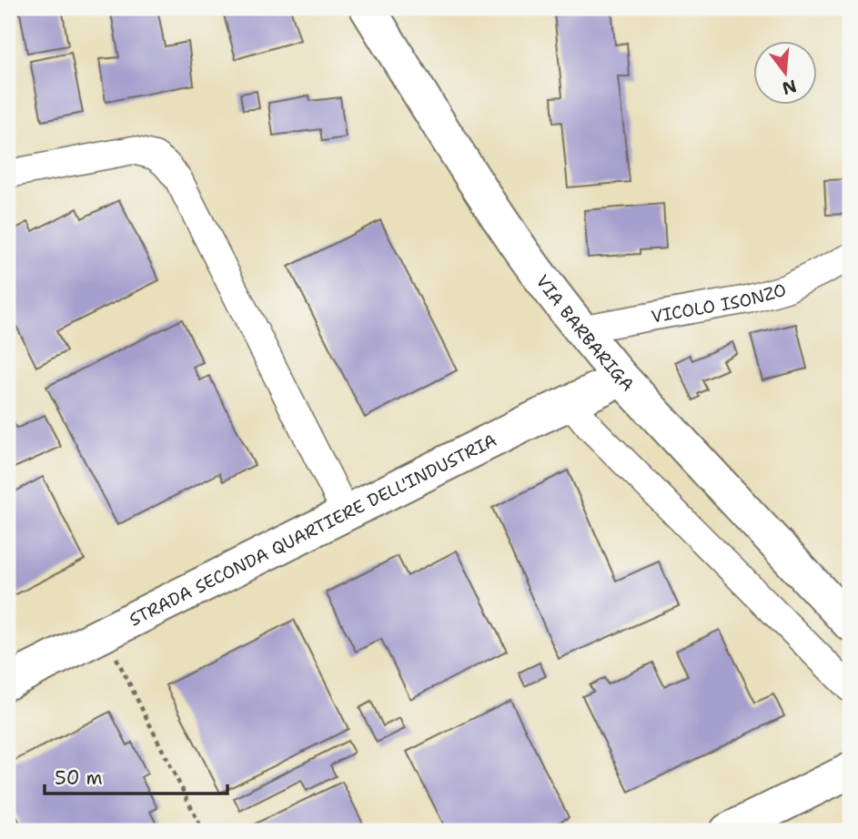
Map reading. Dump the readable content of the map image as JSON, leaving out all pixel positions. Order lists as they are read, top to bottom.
{
  "streets": {
    "street": ["VICOLO ISONZO", "VIA BARBARIGA", "STRADA SECONDA QUARTIERE DELL'INDUSTRIA"]
  },
  "crossings": [
    ["VICOLO ISONZO", "VIA BARBARIGA"],
    ["VIA BARBARIGA", "STRADA SECONDA QUARTIERE DELL'INDUSTRIA"]
  ],
  "scale_bar": "50 m",
  "north": "bottom"
}
